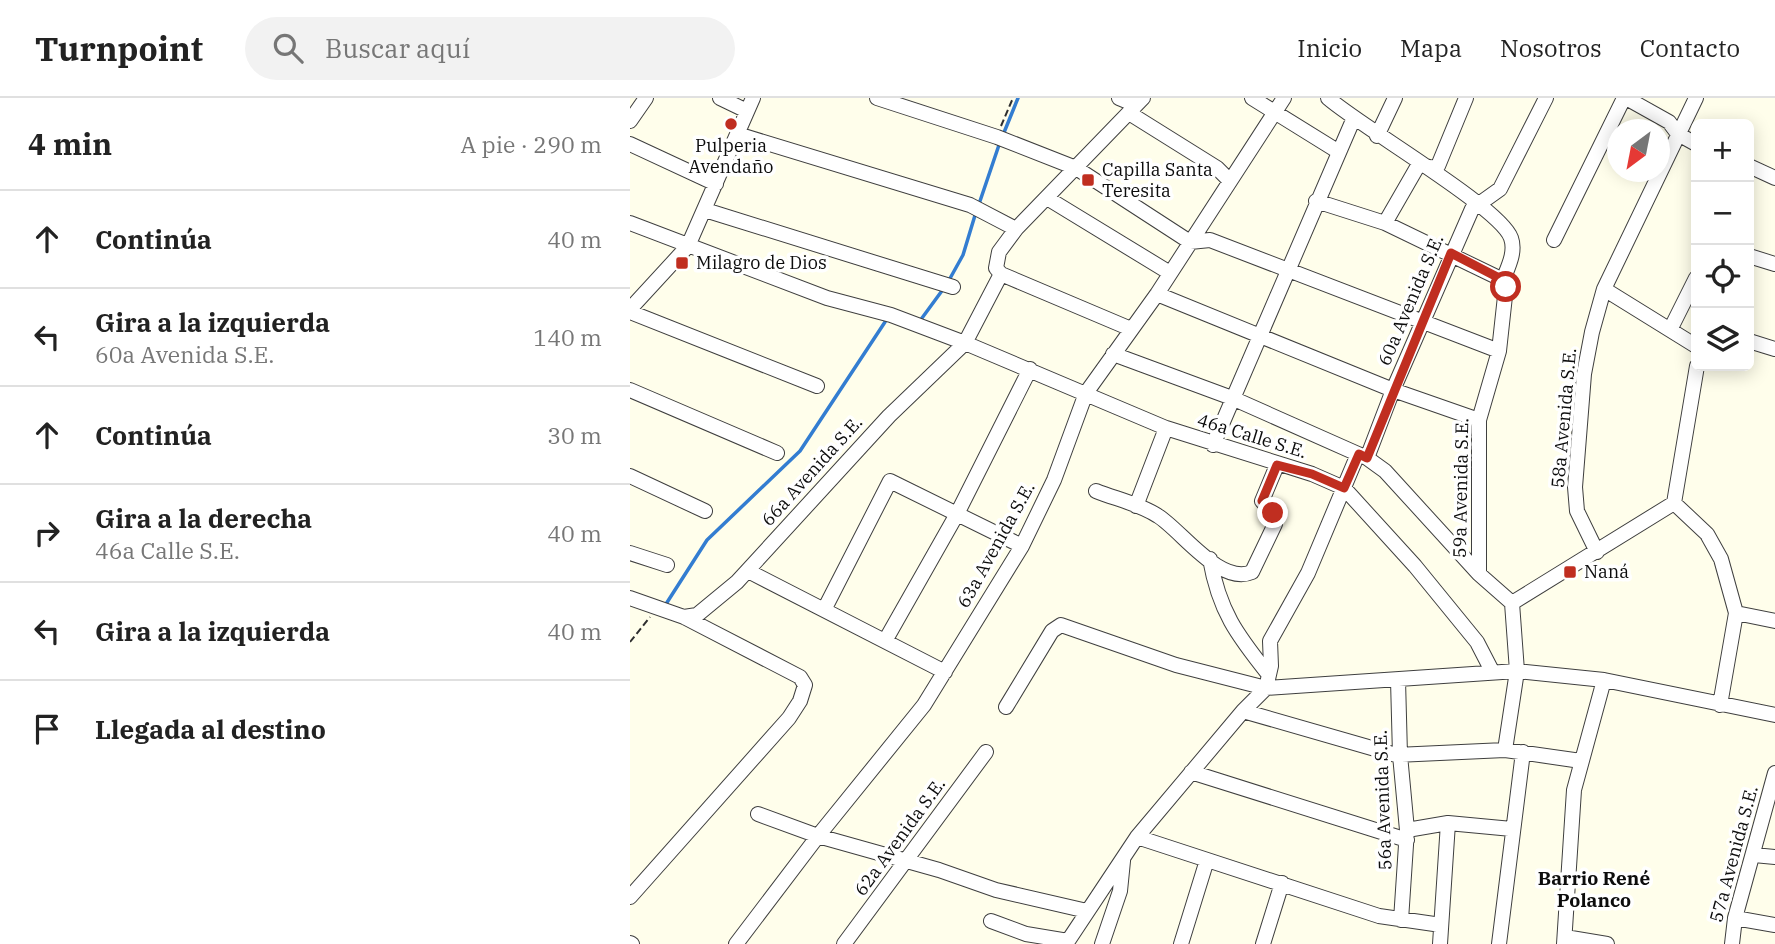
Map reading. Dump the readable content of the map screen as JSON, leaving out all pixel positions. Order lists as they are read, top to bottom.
{
  "streets": {
    "street": [
      "60a Avenida S.E.",
      "58a Avenida S.E.",
      "46a Calle S.E.",
      "66a Avenida S.E.",
      "59a Avenida S.E.",
      "63a Avenida S.E.",
      "56a Avenida S.E.",
      "62a Avenida S.E.",
      "57a Avenida S.E."
    ]
  },
  "crossings": [
    ["60a Avenida S.E.", "46a Calle S.E."],
    ["60a Avenida S.E.", "59a Avenida S.E."],
    ["46a Calle S.E.", "66a Avenida S.E."],
    ["46a Calle S.E.", "63a Avenida S.E."]
  ],
  "districts": ["Barrio René Polanco"],
  "places": {
    "other": ["Pulperia Avendaño"],
    "transit": ["Capilla Santa Teresita", "Milagro de Dios", "Naná"]
  },
  "north": "bottom left",
  "page": {
    "header": "Turnpoint",
    "search": "Buscar aquí",
    "nav": [
      "Inicio",
      "Mapa",
      "Nosotros",
      "Contacto"
    ],
    "heading": ["4 min", "A pie · 290 m"],
    "map_buttons": ["+", "−"],
    "list": [
      ["Continúa", "40 m"],
      ["Gira a la izquierda", "60a Avenida S.E.", "140 m"],
      ["Continúa", "30 m"],
      ["Gira a la derecha", "46a Calle S.E.", "40 m"],
      ["Gira a la izquierda", "40 m"],
      "Llegada al destino"
    ]
  }
}
